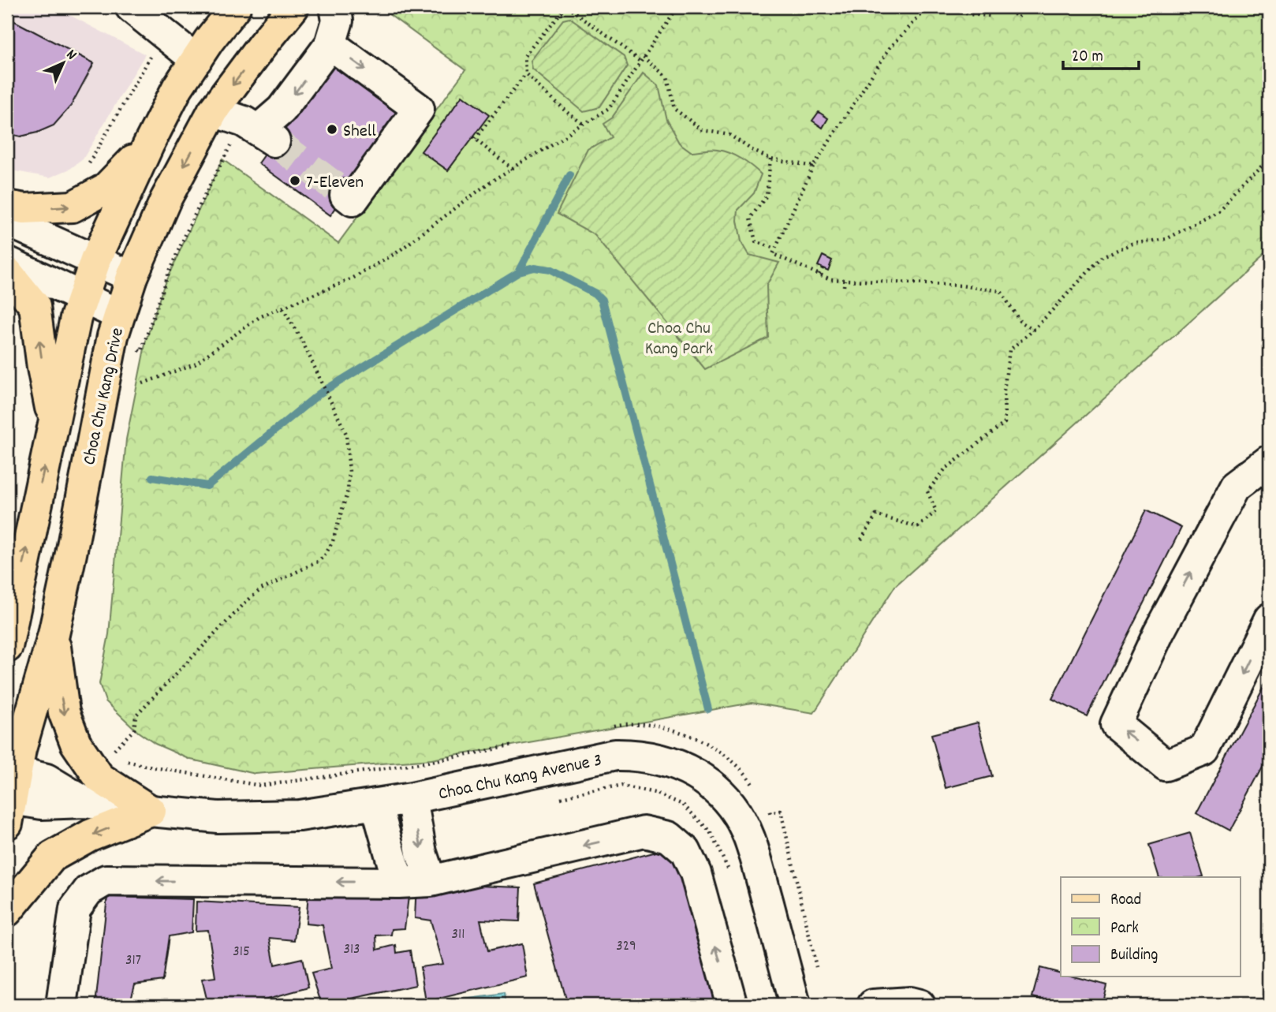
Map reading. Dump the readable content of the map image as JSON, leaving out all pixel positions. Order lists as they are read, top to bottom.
{
  "streets": {
    "main road": ["Choa Chu Kang Drive"],
    "street": ["Choa Chu Kang Avenue 3"]
  },
  "crossings": [
    ["Choa Chu Kang Drive", "Choa Chu Kang Avenue 3"]
  ],
  "parks": ["Choa Chu Kang Park"],
  "places": ["Shell", "7-Eleven"],
  "house_numbers": [
    "311",
    "329",
    "313",
    "315",
    "317"
  ],
  "legend": ["Road", "Park", "Building"],
  "scale_bar": "20 m",
  "north": "top right"
}
